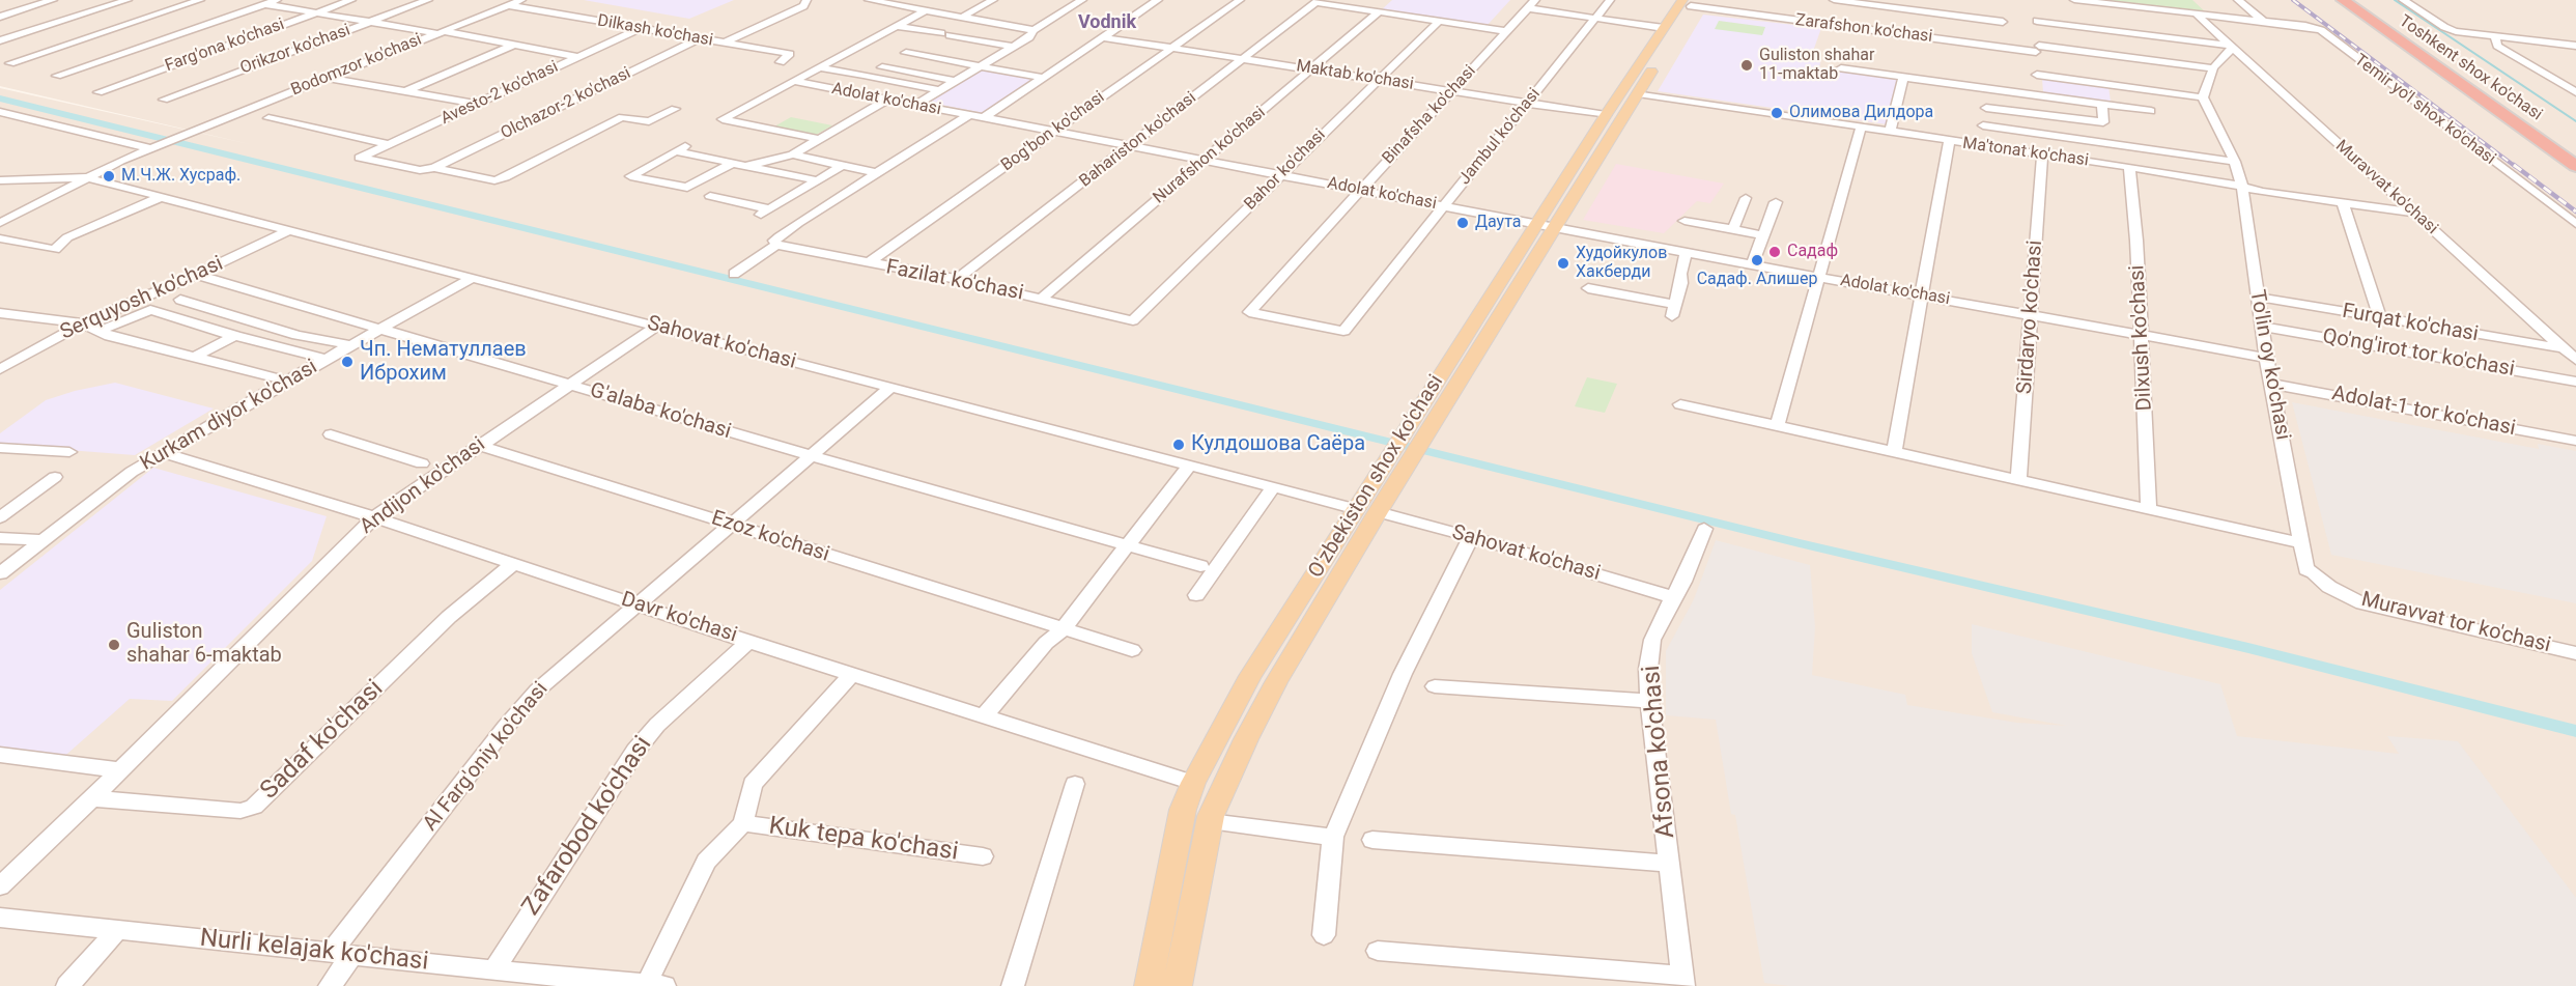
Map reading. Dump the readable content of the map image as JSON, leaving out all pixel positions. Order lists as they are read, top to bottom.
{
  "streets": {
    "highway": ["Toshkent shox ko'chasi"],
    "main road": ["O'zbekiston shox ko'chasi"],
    "street": [
      "Zarafshon ko'chasi",
      "Dilkash ko'chasi",
      "Farg'ona ko'chasi",
      "Orikzor ko'chasi",
      "Bodomzor ko'chasi",
      "Maktab ko'chasi",
      "Avesto-2 ko'chasi",
      "Adolat ko'chasi",
      "Olchazor-2 ko'chasi",
      "Temir yo'l shox ko'chasi",
      "Binafsha ko'chasi",
      "Bog'bon ko'chasi",
      "Jambul ko'chasi",
      "Bahariston ko'chasi",
      "Ma'tonat ko'chasi",
      "Nurafshon ko'chasi",
      "Bahor ko'chasi",
      "Muravvat ko'chasi",
      "Fazilat ko'chasi",
      "Serquyosh ko'chasi",
      "Sirdaryo ko'chasi",
      "Furqat ko'chasi",
      "Dilxush ko'chasi",
      "Sahovat ko'chasi",
      "Qo'ng'irot tor ko'chasi",
      "To'lin oy ko'chasi",
      "G'alaba ko'chasi",
      "Adolat-1 tor ko'chasi",
      "Kurkam diyor ko'chasi",
      "Andijon ko'chasi",
      "Ezoz ko'chasi",
      "Davr ko'chasi",
      "Muravvat tor ko'chasi",
      "Sadaf ko'chasi",
      "Afsona ko'chasi",
      "Al Farg'oniy ko'chasi",
      "Zafarobod ko'chasi",
      "Kuk tepa ko'chasi",
      "Nurli kelajak ko'chasi"
    ]
  },
  "crossings": [
    ["Zarafshon ko'chasi", "O'zbekiston shox ko'chasi"],
    ["Dilkash ko'chasi", "Bodomzor ko'chasi"],
    ["Dilkash ko'chasi", "Avesto-2 ko'chasi"],
    ["Dilkash ko'chasi", "Olchazor-2 ko'chasi"],
    ["Maktab ko'chasi", "Binafsha ko'chasi"],
    ["Maktab ko'chasi", "Bog'bon ko'chasi"],
    ["Maktab ko'chasi", "Jambul ko'chasi"],
    ["Maktab ko'chasi", "Bahariston ko'chasi"],
    ["Maktab ko'chasi", "Nurafshon ko'chasi"],
    ["Maktab ko'chasi", "Bahor ko'chasi"],
    ["Maktab ko'chasi", "O'zbekiston shox ko'chasi"],
    ["Avesto-2 ko'chasi", "Olchazor-2 ko'chasi"],
    ["Adolat ko'chasi", "Binafsha ko'chasi"],
    ["Adolat ko'chasi", "Bog'bon ko'chasi"],
    ["Adolat ko'chasi", "Jambul ko'chasi"],
    ["Adolat ko'chasi", "Bahariston ko'chasi"],
    ["Adolat ko'chasi", "Nurafshon ko'chasi"],
    ["Adolat ko'chasi", "Bahor ko'chasi"],
    ["Adolat ko'chasi", "Sirdaryo ko'chasi"],
    ["Adolat ko'chasi", "Dilxush ko'chasi"],
    ["Adolat ko'chasi", "To'lin oy ko'chasi"],
    ["Adolat ko'chasi", "O'zbekiston shox ko'chasi"],
    ["Temir yo'l shox ko'chasi", "Muravvat ko'chasi"],
    ["Binafsha ko'chasi", "Jambul ko'chasi"],
    ["Bog'bon ko'chasi", "Fazilat ko'chasi"],
    ["Bahariston ko'chasi", "Fazilat ko'chasi"],
    ["Ma'tonat ko'chasi", "Muravvat ko'chasi"],
    ["Ma'tonat ko'chasi", "Sirdaryo ko'chasi"],
    ["Ma'tonat ko'chasi", "Dilxush ko'chasi"],
    ["Ma'tonat ko'chasi", "To'lin oy ko'chasi"],
    ["Ma'tonat ko'chasi", "O'zbekiston shox ko'chasi"],
    ["Nurafshon ko'chasi", "Fazilat ko'chasi"],
    ["Bahor ko'chasi", "Fazilat ko'chasi"],
    ["Muravvat ko'chasi", "Furqat ko'chasi"],
    ["Serquyosh ko'chasi", "Sahovat ko'chasi"],
    ["Serquyosh ko'chasi", "G'alaba ko'chasi"],
    ["Furqat ko'chasi", "To'lin oy ko'chasi"],
    ["Sahovat ko'chasi", "Kurkam diyor ko'chasi"],
    ["Sahovat ko'chasi", "O'zbekiston shox ko'chasi"],
    ["Sahovat ko'chasi", "Andijon ko'chasi"],
    ["Sahovat ko'chasi", "Afsona ko'chasi"],
    ["Sahovat ko'chasi", "Al Farg'oniy ko'chasi"],
    ["Qo'ng'irot tor ko'chasi", "To'lin oy ko'chasi"],
    ["To'lin oy ko'chasi", "Adolat-1 tor ko'chasi"],
    ["To'lin oy ko'chasi", "Muravvat tor ko'chasi"],
    ["G'alaba ko'chasi", "Kurkam diyor ko'chasi"],
    ["G'alaba ko'chasi", "Andijon ko'chasi"],
    ["G'alaba ko'chasi", "Al Farg'oniy ko'chasi"],
    ["Kurkam diyor ko'chasi", "Davr ko'chasi"],
    ["O'zbekiston shox ko'chasi", "Davr ko'chasi"],
    ["Andijon ko'chasi", "Ezoz ko'chasi"],
    ["Andijon ko'chasi", "Davr ko'chasi"],
    ["Andijon ko'chasi", "Sadaf ko'chasi"],
    ["Ezoz ko'chasi", "Al Farg'oniy ko'chasi"],
    ["Davr ko'chasi", "Sadaf ko'chasi"],
    ["Davr ko'chasi", "Al Farg'oniy ko'chasi"],
    ["Davr ko'chasi", "Zafarobod ko'chasi"],
    ["Al Farg'oniy ko'chasi", "Nurli kelajak ko'chasi"],
    ["Zafarobod ko'chasi", "Nurli kelajak ko'chasi"]
  ],
  "districts": ["Vodnik"],
  "places": [
    "Guliston shahar 11-maktab",
    "Олимова Дилдора",
    "М.Ч.Ж. Хусраф.",
    "Даута",
    "Садаф",
    "Садаф. Алишер",
    "Худойкулов Хакберди",
    "Чп. Нематуллаев Иброхим",
    "Кулдошова Саёра",
    "Guliston shahar 6-maktab"
  ]
}
